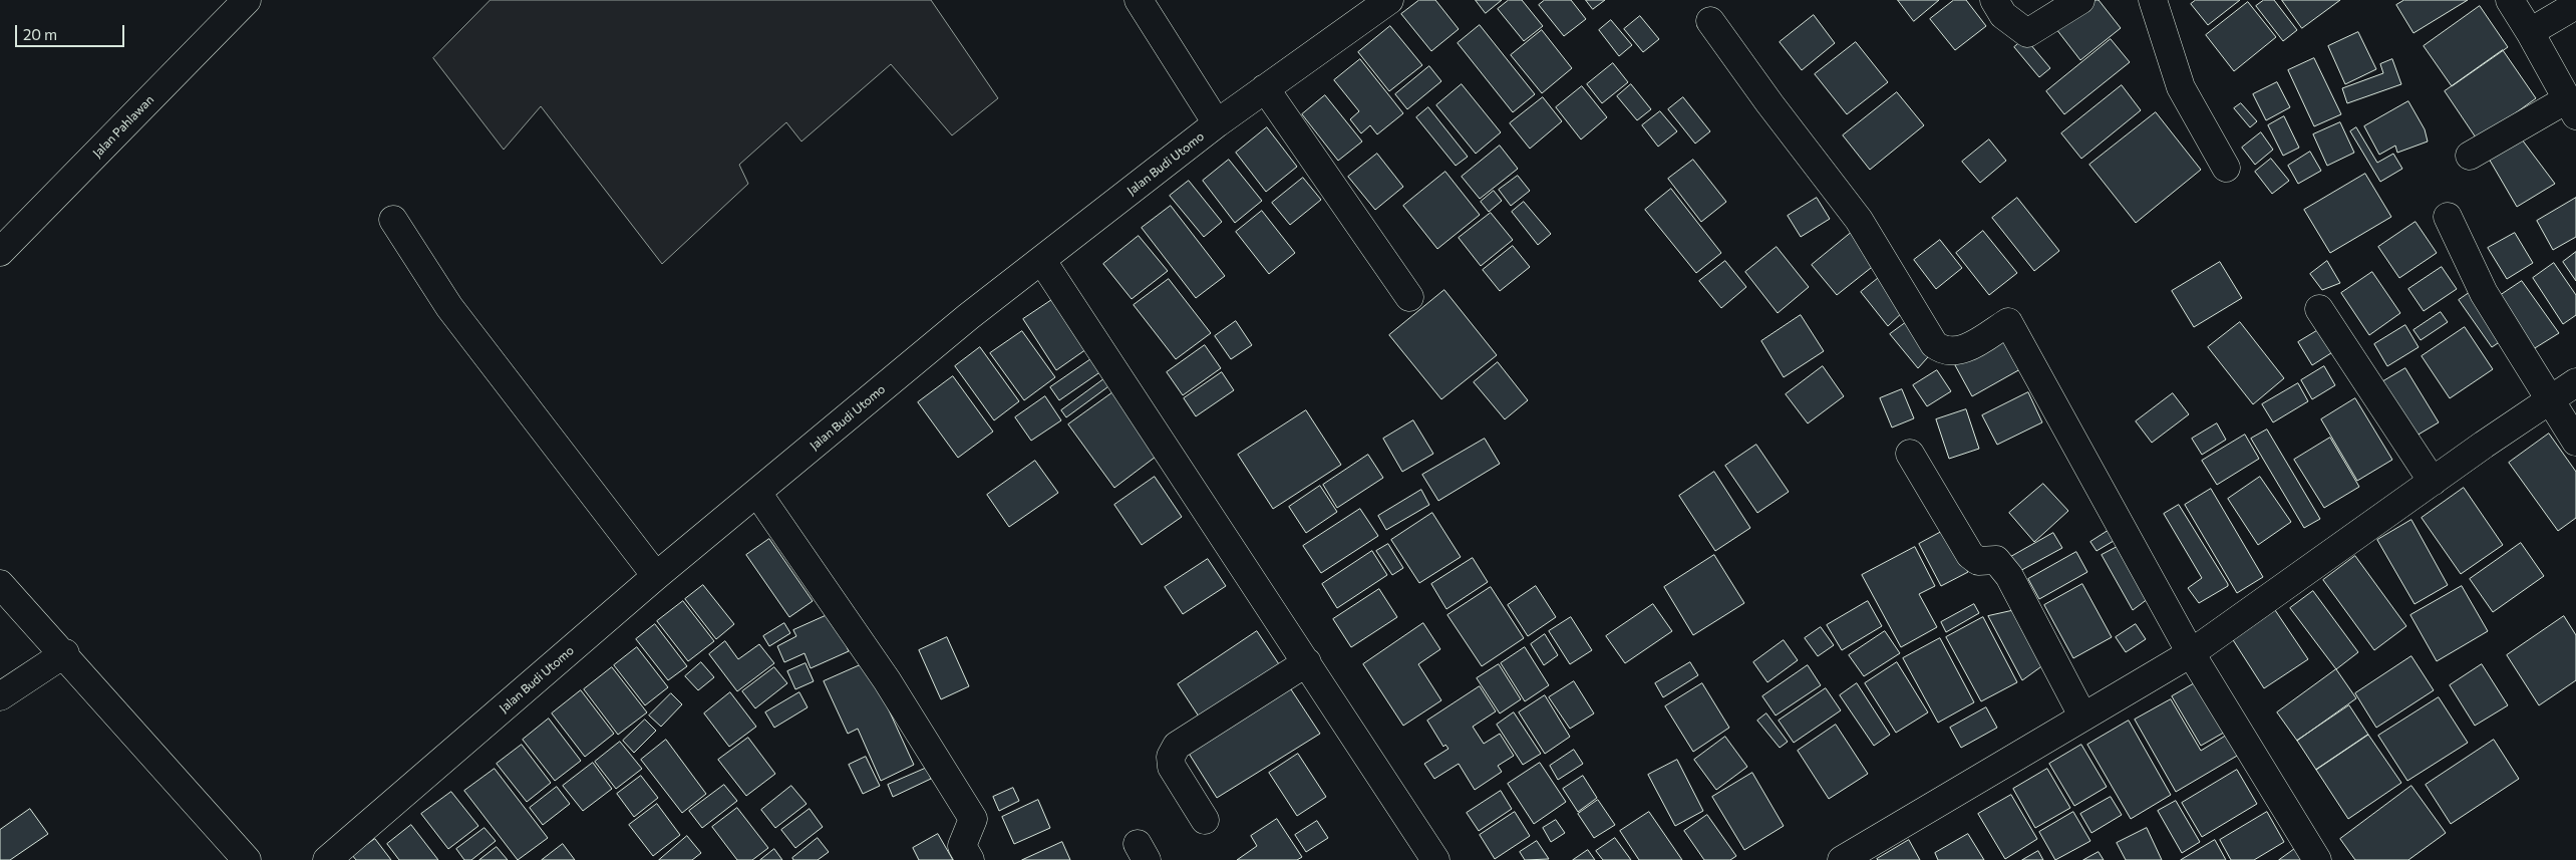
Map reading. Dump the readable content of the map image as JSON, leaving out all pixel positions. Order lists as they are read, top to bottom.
{
  "streets": {
    "street": ["Jalan Pahlawan", "Jalan Budi Utomo"]
  },
  "scale_bar": "20 m"
}
